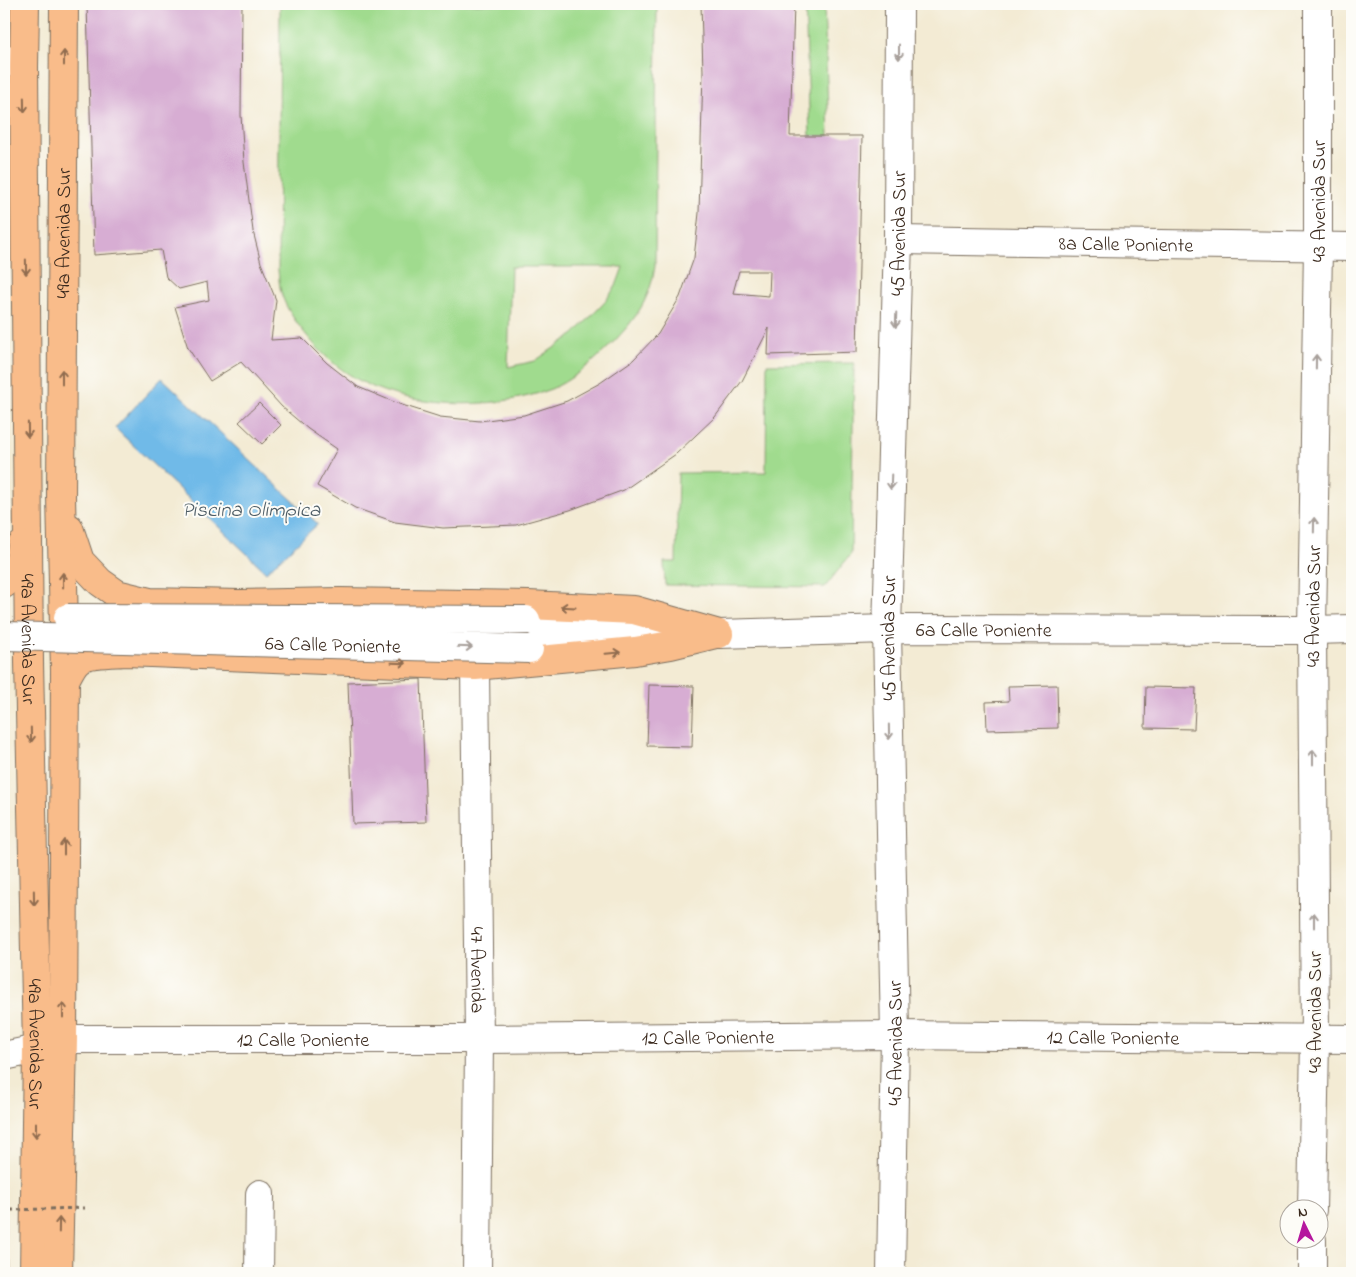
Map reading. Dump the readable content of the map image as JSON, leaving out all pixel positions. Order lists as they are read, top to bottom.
{
  "streets": {
    "main road": ["49a Avenida Sur"],
    "street": [
      "43 Avenida Sur",
      "45 Avenida Sur",
      "8a Calle Poniente",
      "6a Calle Poniente",
      "47 Avenida",
      "12 Calle Poniente"
    ]
  },
  "crossings": [
    ["43 Avenida Sur", "8a Calle Poniente"],
    ["43 Avenida Sur", "6a Calle Poniente"],
    ["43 Avenida Sur", "12 Calle Poniente"],
    ["49a Avenida Sur", "12 Calle Poniente"],
    ["45 Avenida Sur", "8a Calle Poniente"],
    ["45 Avenida Sur", "6a Calle Poniente"],
    ["45 Avenida Sur", "12 Calle Poniente"],
    ["47 Avenida", "12 Calle Poniente"]
  ],
  "one_way": ["43 Avenida Sur", "45 Avenida Sur"],
  "water": ["Piscina Olimpica"],
  "north": "top"
}
